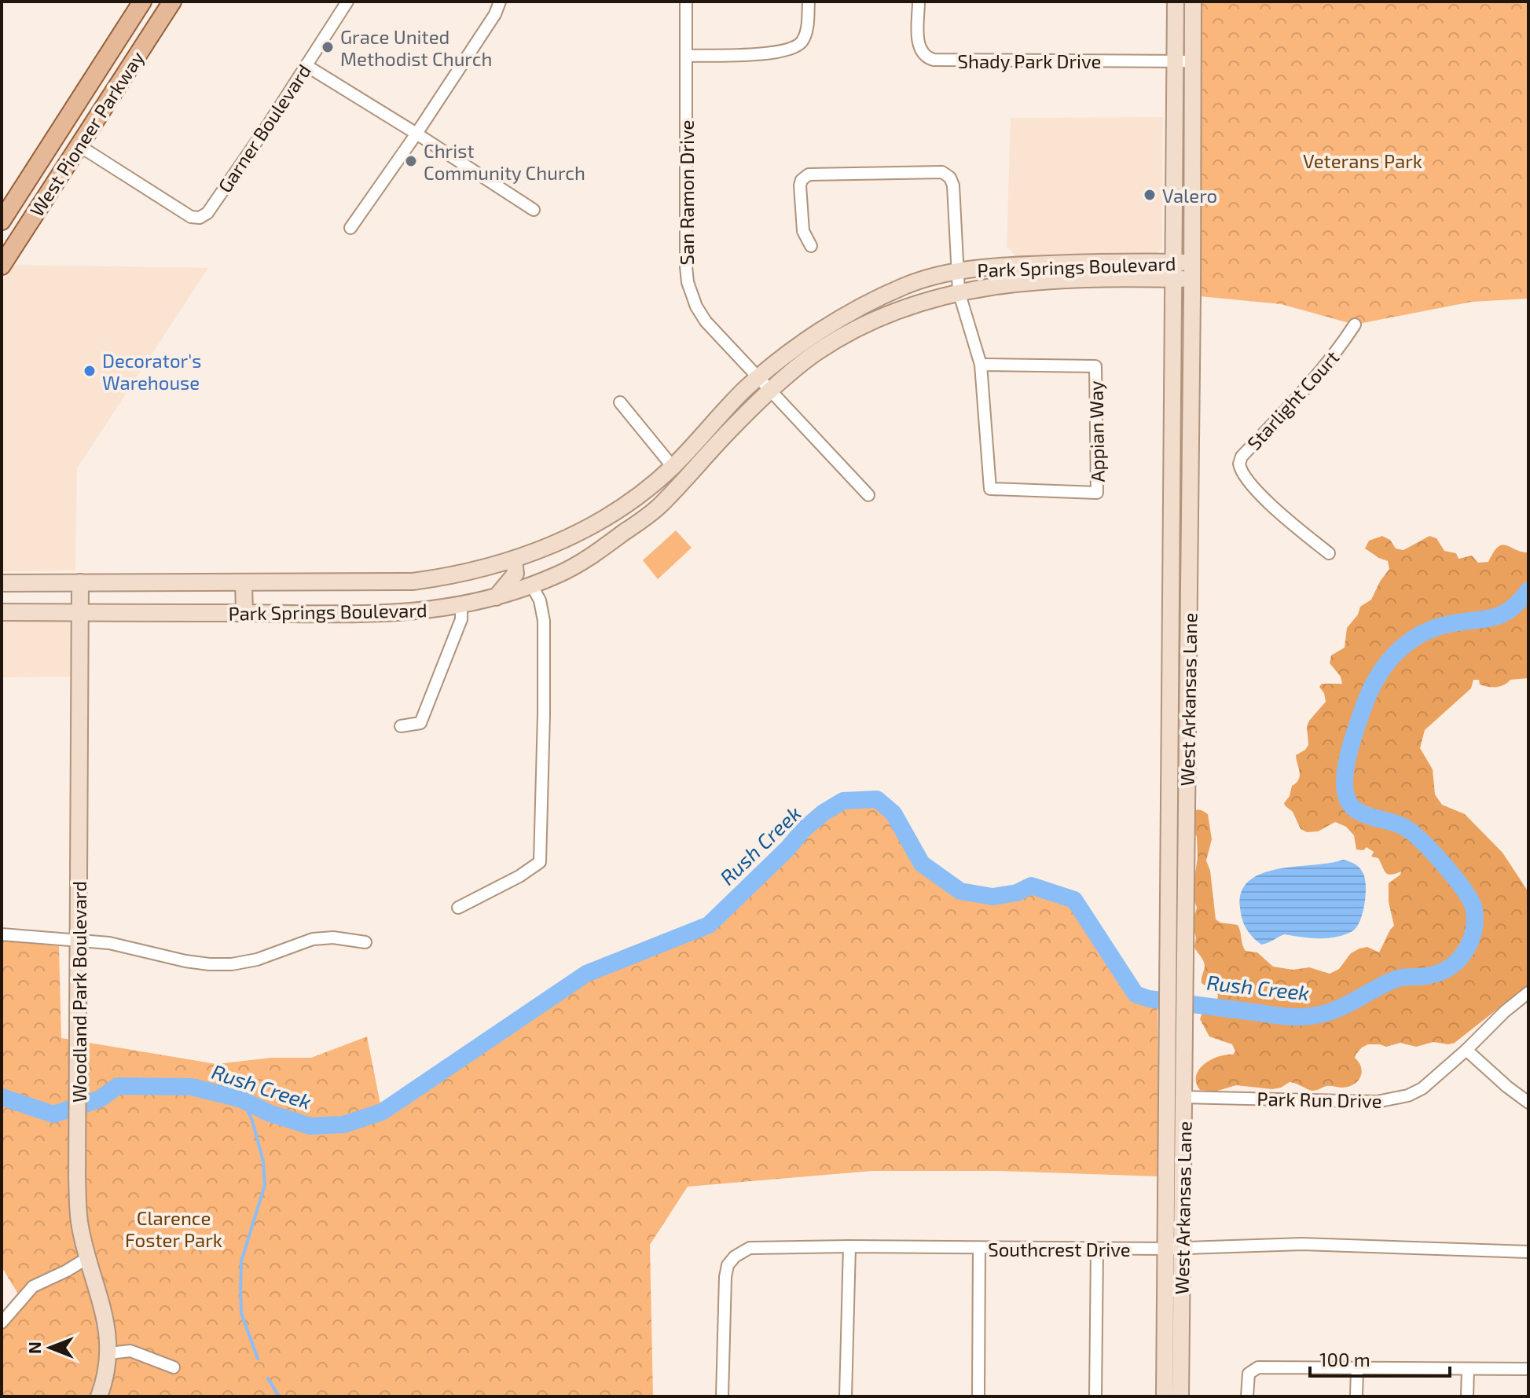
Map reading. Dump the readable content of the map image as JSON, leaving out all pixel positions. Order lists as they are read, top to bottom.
{
  "streets": {
    "main road": [
      "West Pioneer Parkway",
      "Park Springs Boulevard",
      "West Arkansas Lane",
      "Woodland Park Boulevard"
    ],
    "street": [
      "Shady Park Drive",
      "Garner Boulevard",
      "San Ramon Drive",
      "Starlight Court",
      "Appian Way",
      "Park Run Drive",
      "Southcrest Drive"
    ]
  },
  "crossings": [
    ["Shady Park Drive", "West Arkansas Lane"],
    ["Garner Boulevard", "West Pioneer Parkway"],
    ["San Ramon Drive", "Park Springs Boulevard"],
    ["Park Springs Boulevard", "Appian Way"],
    ["Park Springs Boulevard", "West Arkansas Lane"],
    ["Park Springs Boulevard", "Woodland Park Boulevard"],
    ["West Arkansas Lane", "Park Run Drive"],
    ["West Arkansas Lane", "Southcrest Drive"]
  ],
  "water": ["Rush Creek"],
  "parks": ["Veterans Park", "Clarence Foster Park"],
  "places": [
    "Grace United Methodist Church",
    "Christ Community Church",
    "Valero",
    "Decorator's Warehouse"
  ],
  "scale_bar": "100 m",
  "north": "left"
}
